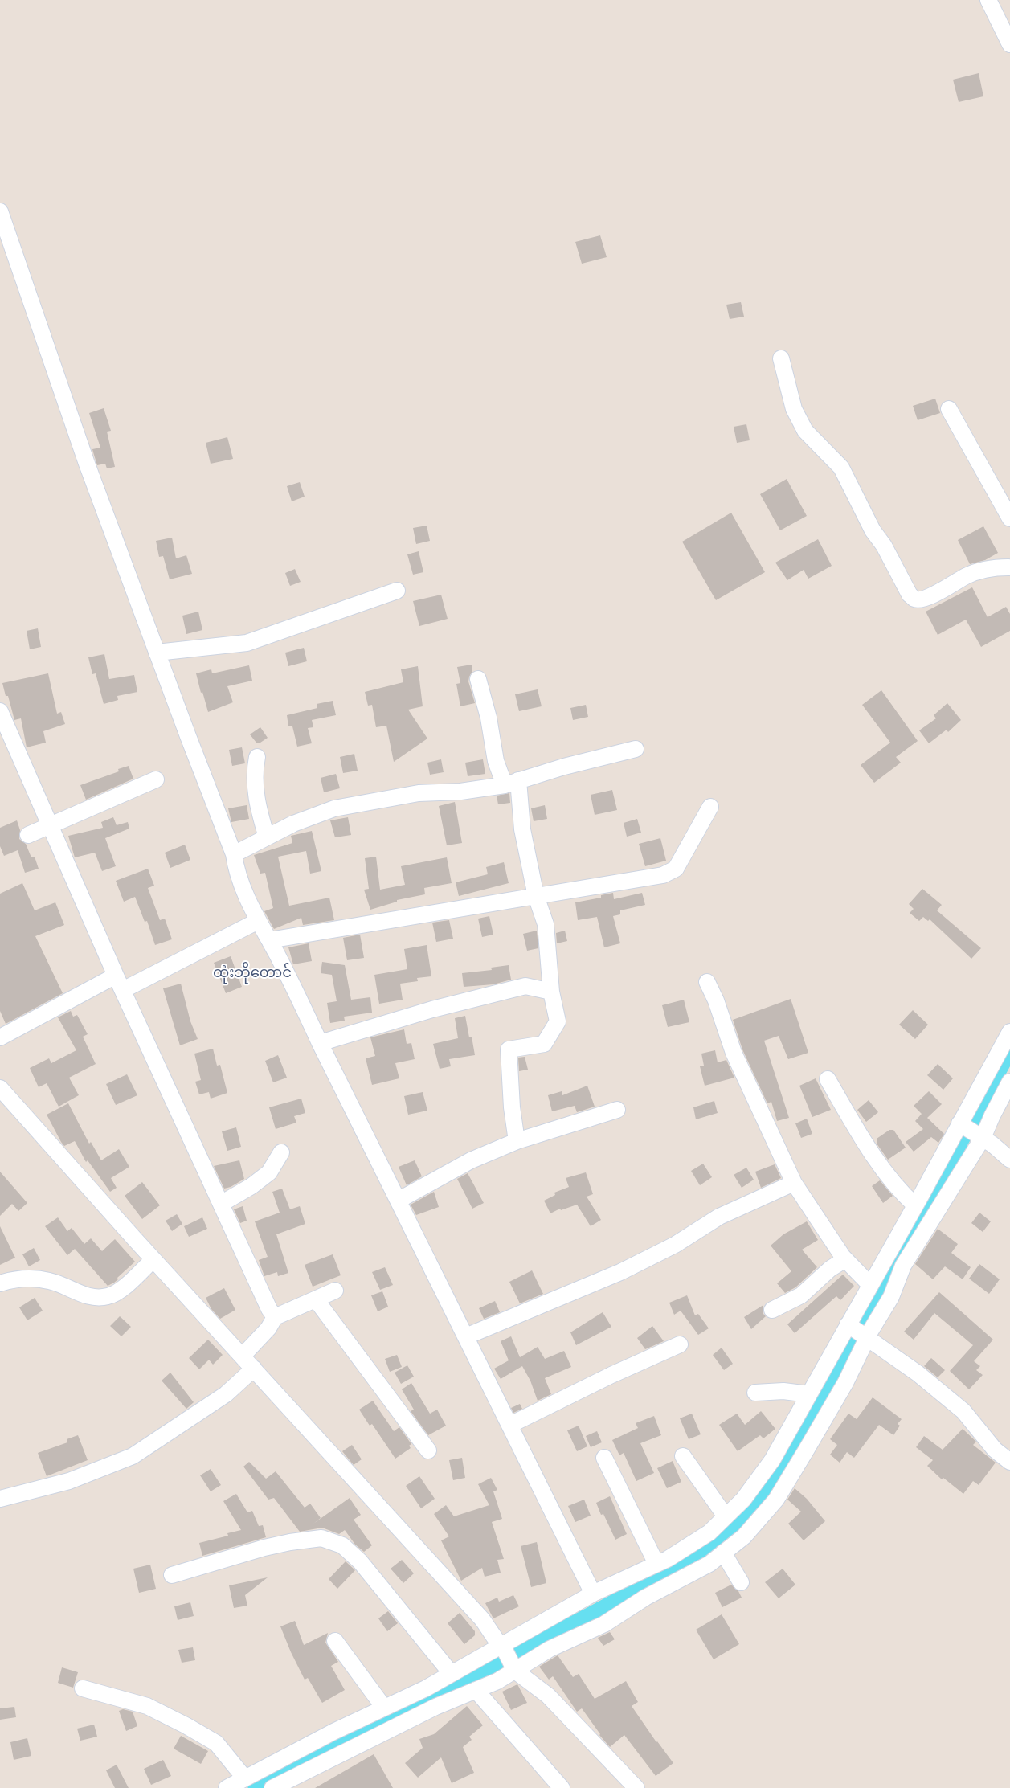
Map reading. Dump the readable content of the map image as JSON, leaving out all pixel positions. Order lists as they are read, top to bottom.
{
  "districts": ["ထုံးဘိုတောင်"]
}
